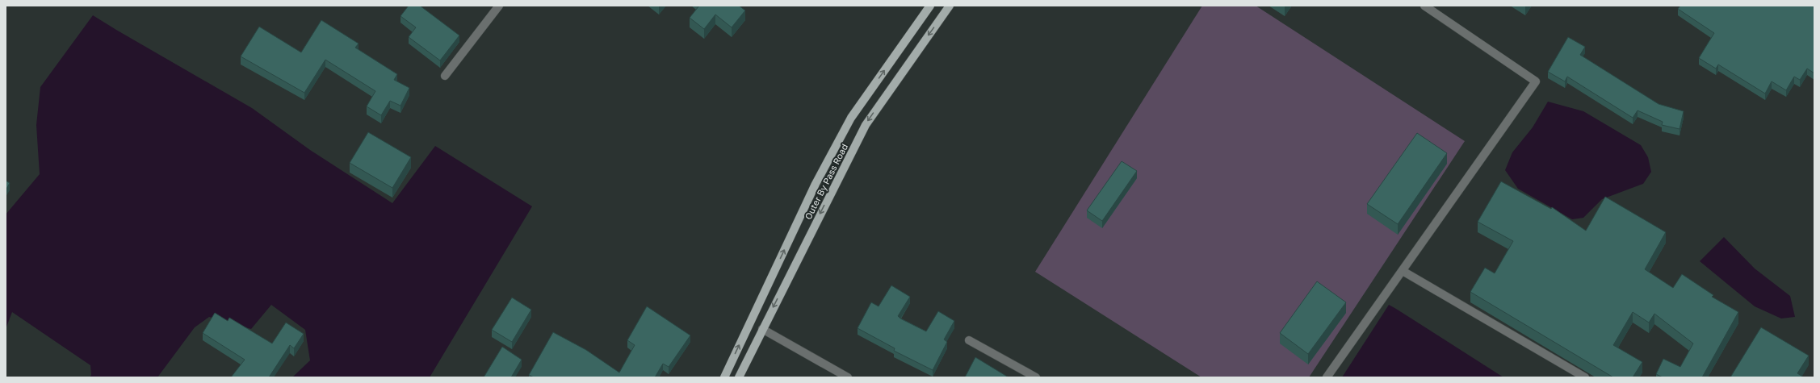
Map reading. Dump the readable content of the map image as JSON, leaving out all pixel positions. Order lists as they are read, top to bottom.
{
  "streets": {
    "main road": ["Outer By Pass Road"]
  }
}
